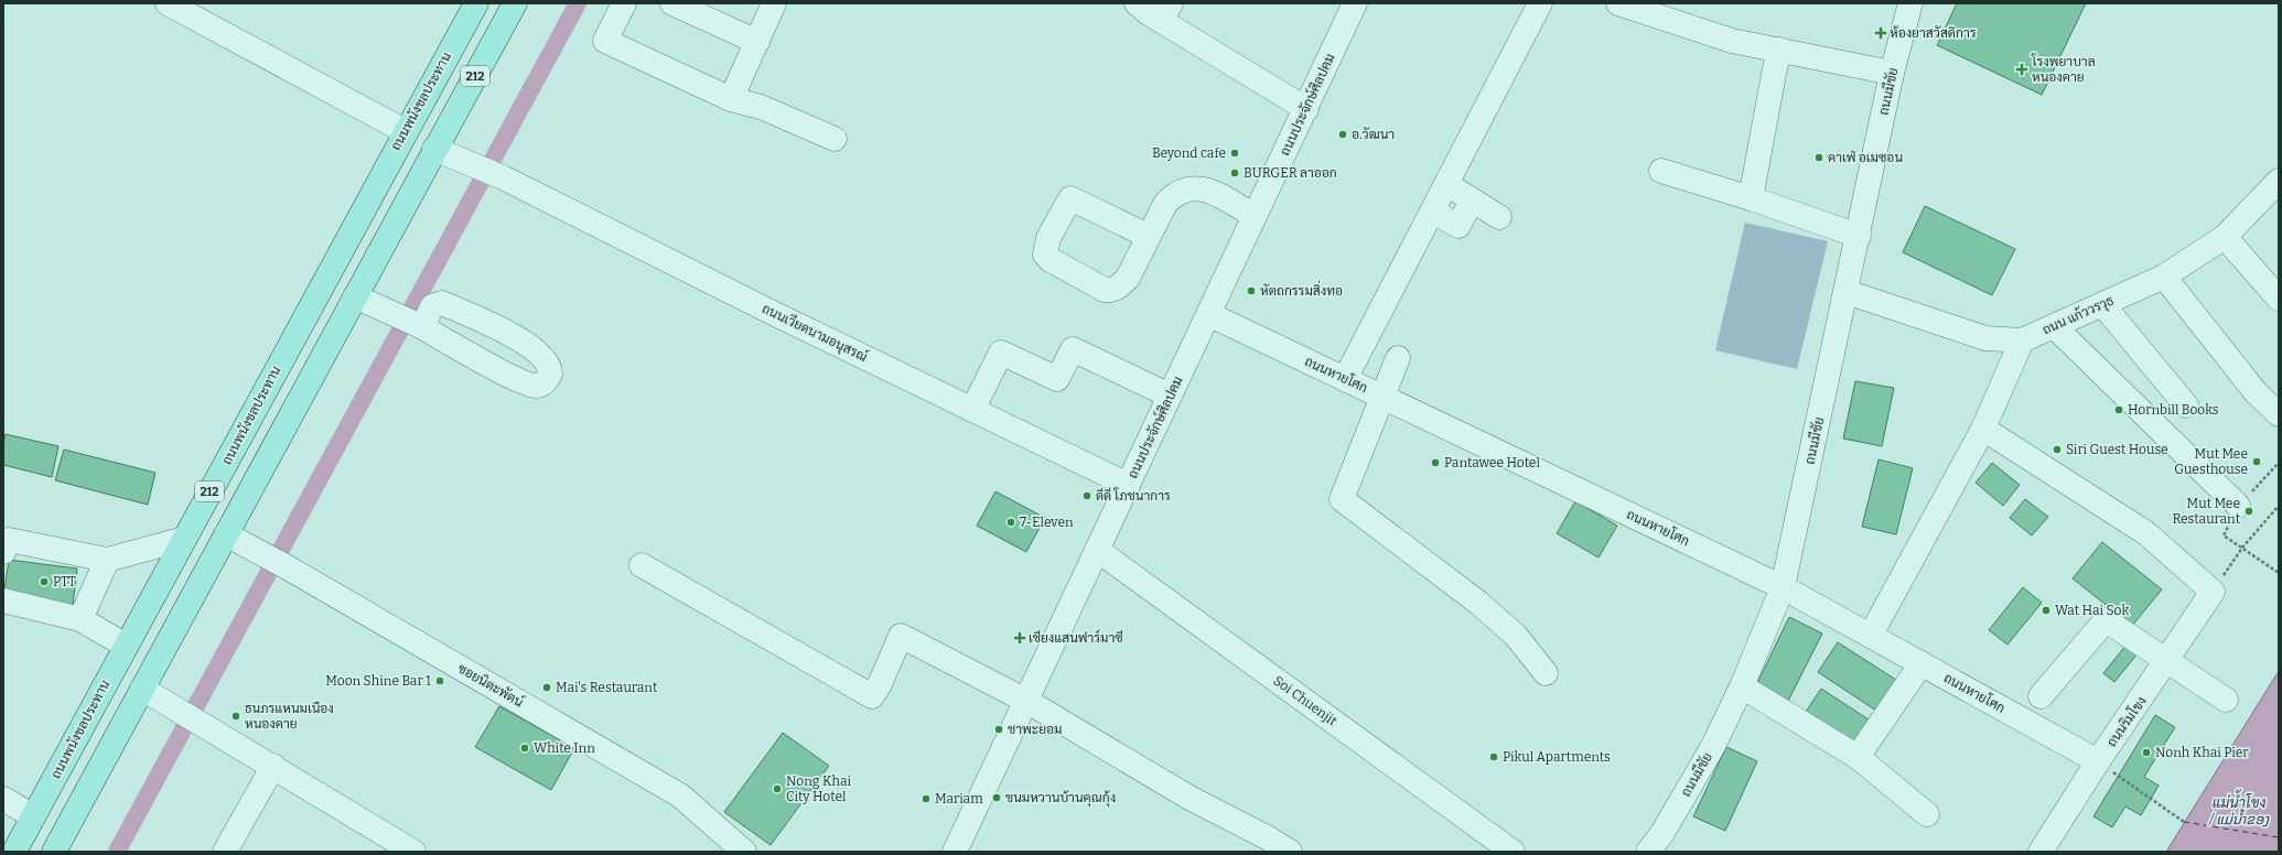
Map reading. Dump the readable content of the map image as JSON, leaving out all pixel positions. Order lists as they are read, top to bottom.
{
  "streets": {
    "main road": ["212", "ถนนพนังชลประทาน"],
    "street": [
      "ถนนมีชัย",
      "ถนนประจักษ์ศิลปคม",
      "ถนน แก้ววรวุธ",
      "ถนนเวียดนามอนุสรณ์",
      "ถนนหายโศก",
      "ซอยนิตะพัตน์",
      "Soi Chuenjit",
      "ถนนริมโขง"
    ]
  },
  "crossings": [
    ["212", "ถนนเวียดนามอนุสรณ์"],
    ["212", "ซอยนิตะพัตน์"],
    ["ถนนมีชัย", "ถนน แก้ววรวุธ"],
    ["ถนนมีชัย", "ถนนหายโศก"],
    ["ถนนประจักษ์ศิลปคม", "ถนนเวียดนามอนุสรณ์"],
    ["ถนนประจักษ์ศิลปคม", "ถนนหายโศก"],
    ["ถนนประจักษ์ศิลปคม", "Soi Chuenjit"],
    ["ถนนหายโศก", "ถนนริมโขง"]
  ],
  "water": ["แม่น้ำโขง / ແມ່ນ້ຳຂອງ"],
  "places": {
    "health": ["ห้องยาสวัสดิการ", "โรงพยาบาล หนองคาย", "เชียงแสนฟาร์มาซี"],
    "other": [
      "อ.วัฒนา",
      "Beyond cafe",
      "คาเฟ่ อเมซอน",
      "BURGER ลาออก",
      "หัตถกรรมสิ่งทอ",
      "Hornbill Books",
      "Siri Guest House",
      "Mut Mee Guesthouse",
      "Pantawee Hotel",
      "ดีดี โภชนาการ",
      "Mut Mee Restaurant",
      "7-Eleven",
      "PTT",
      "Wat Hai Sok",
      "Moon Shine Bar 1",
      "Mai's Restaurant",
      "ธนภรแหนมเนือง หนองคาย",
      "ชาพะยอม",
      "White Inn",
      "Nonh Khai Pier",
      "Pikul Apartments",
      "Nong Khai City Hotel",
      "ขนมหวานบ้านคุณกุ้ง",
      "Mariam"
    ]
  }
}
